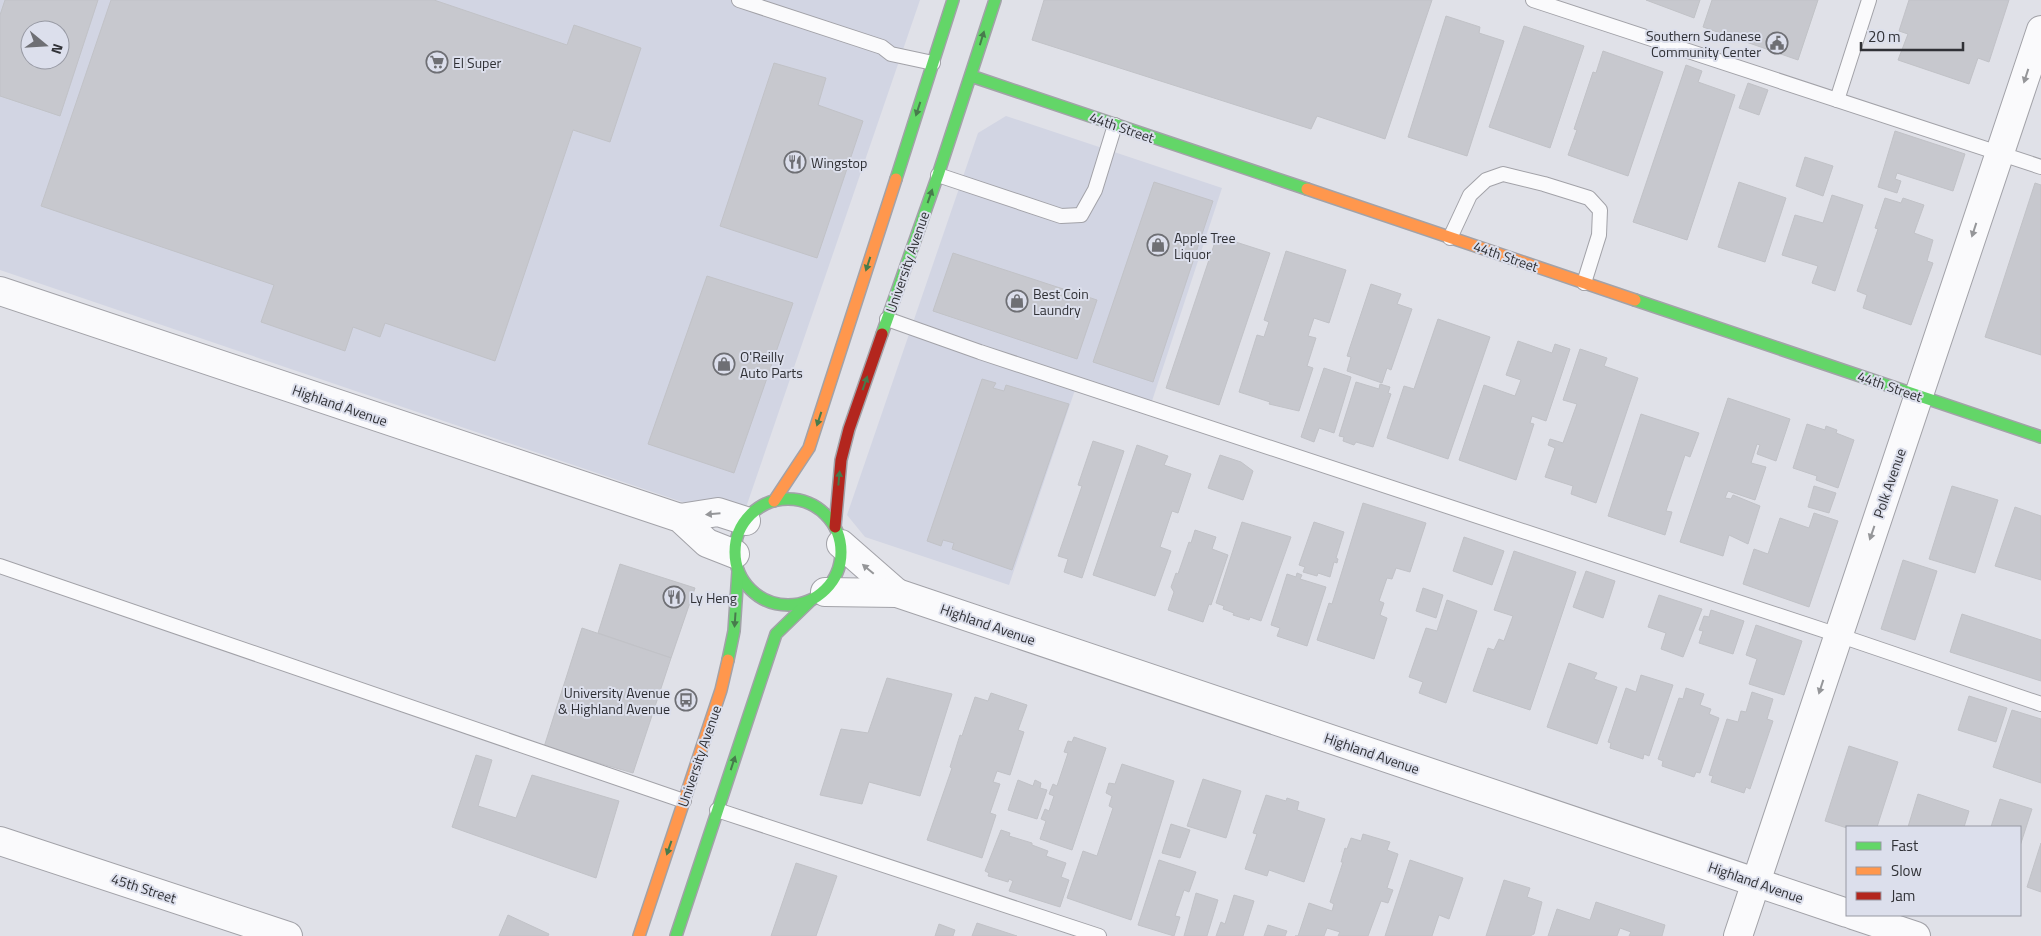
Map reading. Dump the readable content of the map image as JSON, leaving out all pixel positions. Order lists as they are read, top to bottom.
{
  "streets": {
    "main road": ["44th Street", "University Avenue"],
    "street": ["Highland Avenue", "Polk Avenue", "45th Street"]
  },
  "crossings": [
    ["44th Street", "University Avenue"],
    ["44th Street", "Polk Avenue"],
    ["University Avenue", "Highland Avenue"],
    ["Highland Avenue", "Polk Avenue"]
  ],
  "one_way": ["Polk Avenue"],
  "places": {
    "public building": ["Southern Sudanese Community Center"],
    "supermarket": ["El Super"],
    "restaurant": ["Wingstop", "Ly Heng"],
    "shop": ["Apple Tree Liquor", "Best Coin Laundry", "O'Reilly Auto Parts"],
    "bus stop": ["University Avenue & Highland Avenue"]
  },
  "legend": ["Fast", "Slow", "Jam"],
  "scale_bar": "20 m",
  "north": "right"
}
